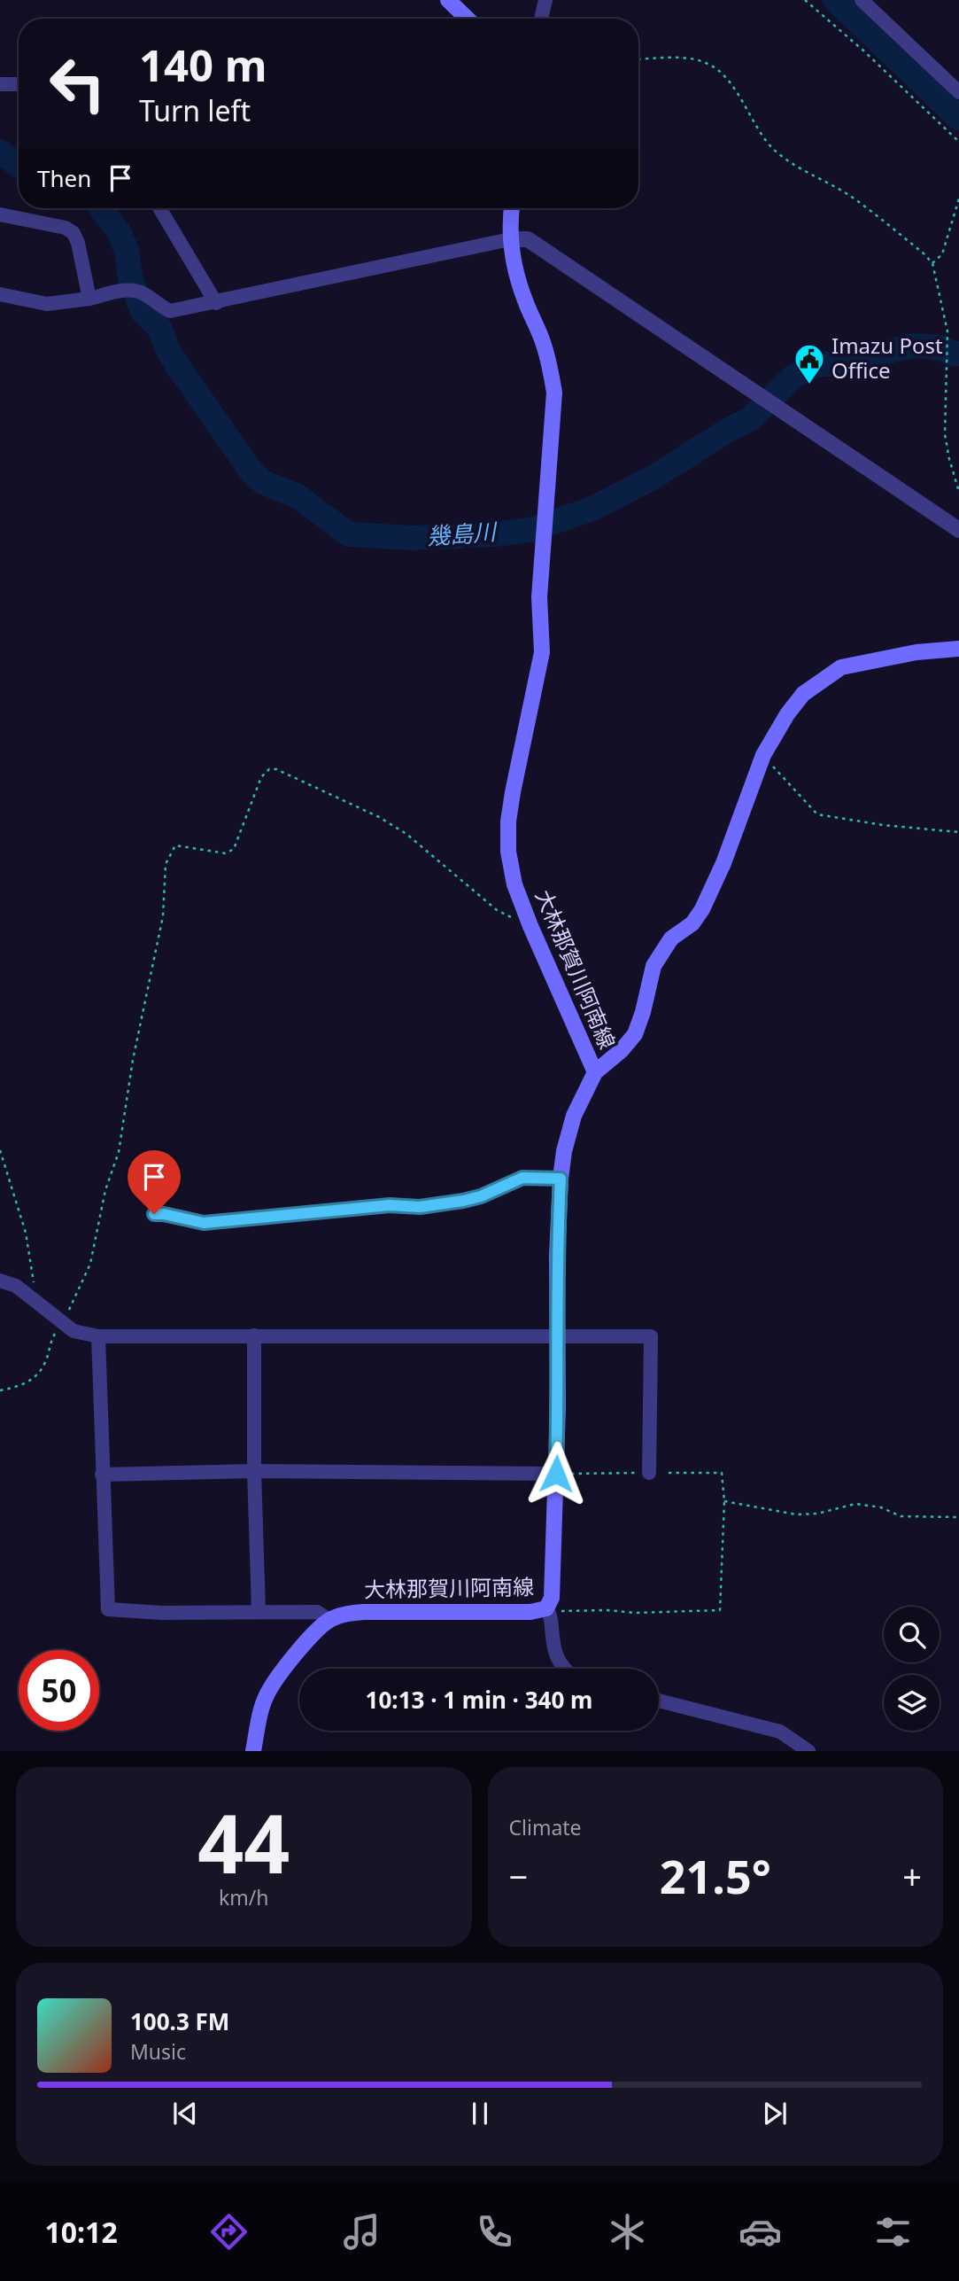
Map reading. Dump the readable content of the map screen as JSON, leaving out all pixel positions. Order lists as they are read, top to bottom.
{
  "streets": {
    "main road": ["大林那賀川阿南線"]
  },
  "water": ["幾島川"],
  "places": {
    "public building": ["Imazu Post Office"]
  },
  "page": {
    "turn": ["140 m", "Turn left"],
    "then": "Then",
    "limit": "50",
    "trip": "10:13 · 1 min · 340 m",
    "tile": [
      ["44", "km/h"],
      "Climate"
    ],
    "heat": ["−", "21.5°", "+"],
    "song": ["100.3 FM", "Music"],
    "tabs": "10:12"
  }
}
